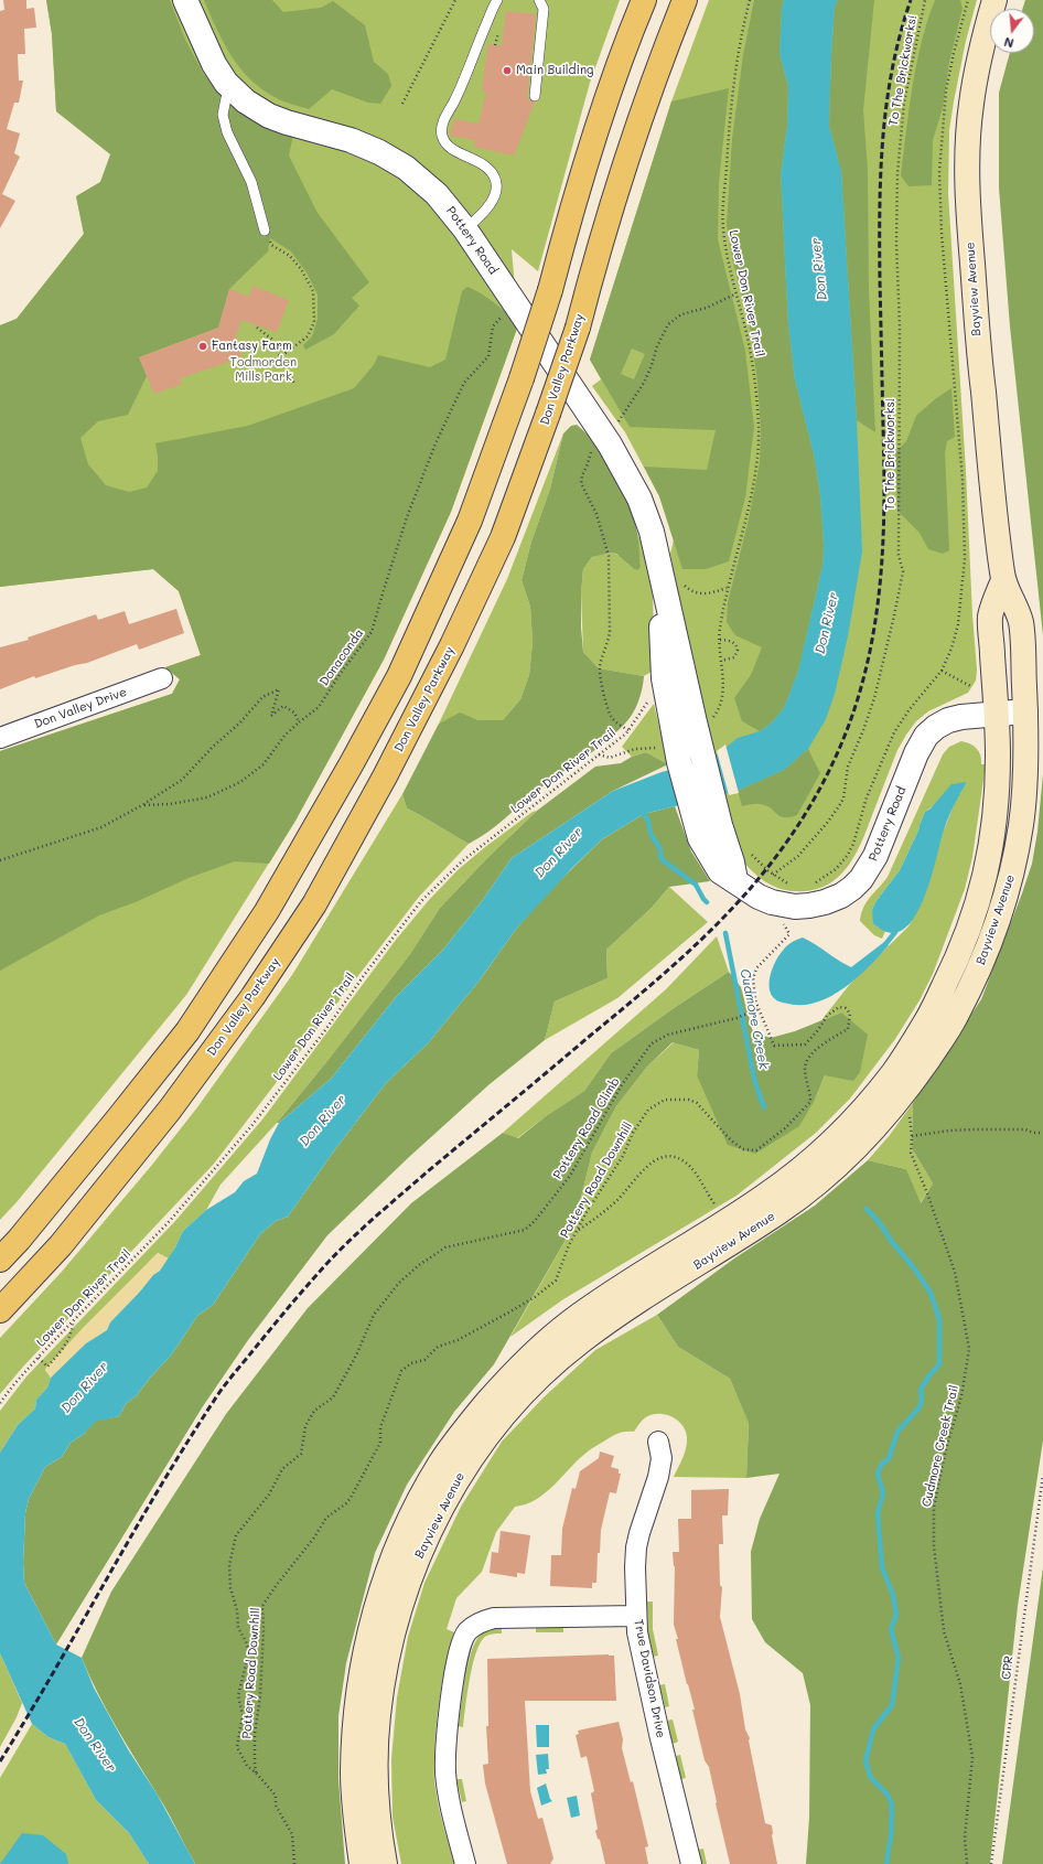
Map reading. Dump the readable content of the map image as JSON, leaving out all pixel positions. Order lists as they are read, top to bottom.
{
  "streets": {
    "highway": ["Don Valley Parkway"],
    "main road": ["Bayview Avenue"],
    "street": ["Pottery Road", "Don Valley Drive", "True Davidson Drive"],
    "path": [
      "To The Brickworks!",
      "Lower Don River Trail",
      "Donaconda",
      "Pottery Road Climb",
      "Pottery Road Downhill",
      "Cudmore Creek Trail",
      "CPR"
    ]
  },
  "crossings": [
    ["Pottery Road", "Bayview Avenue"],
    ["Bayview Avenue", "Cudmore Creek Trail"],
    ["Pottery Road Climb", "Pottery Road Downhill"]
  ],
  "water": ["Don River", "Cudmore Creek"],
  "parks": ["Todmorden Mills Park"],
  "places": ["Main Building", "Fantasy Farm"],
  "north": "bottom"
}
